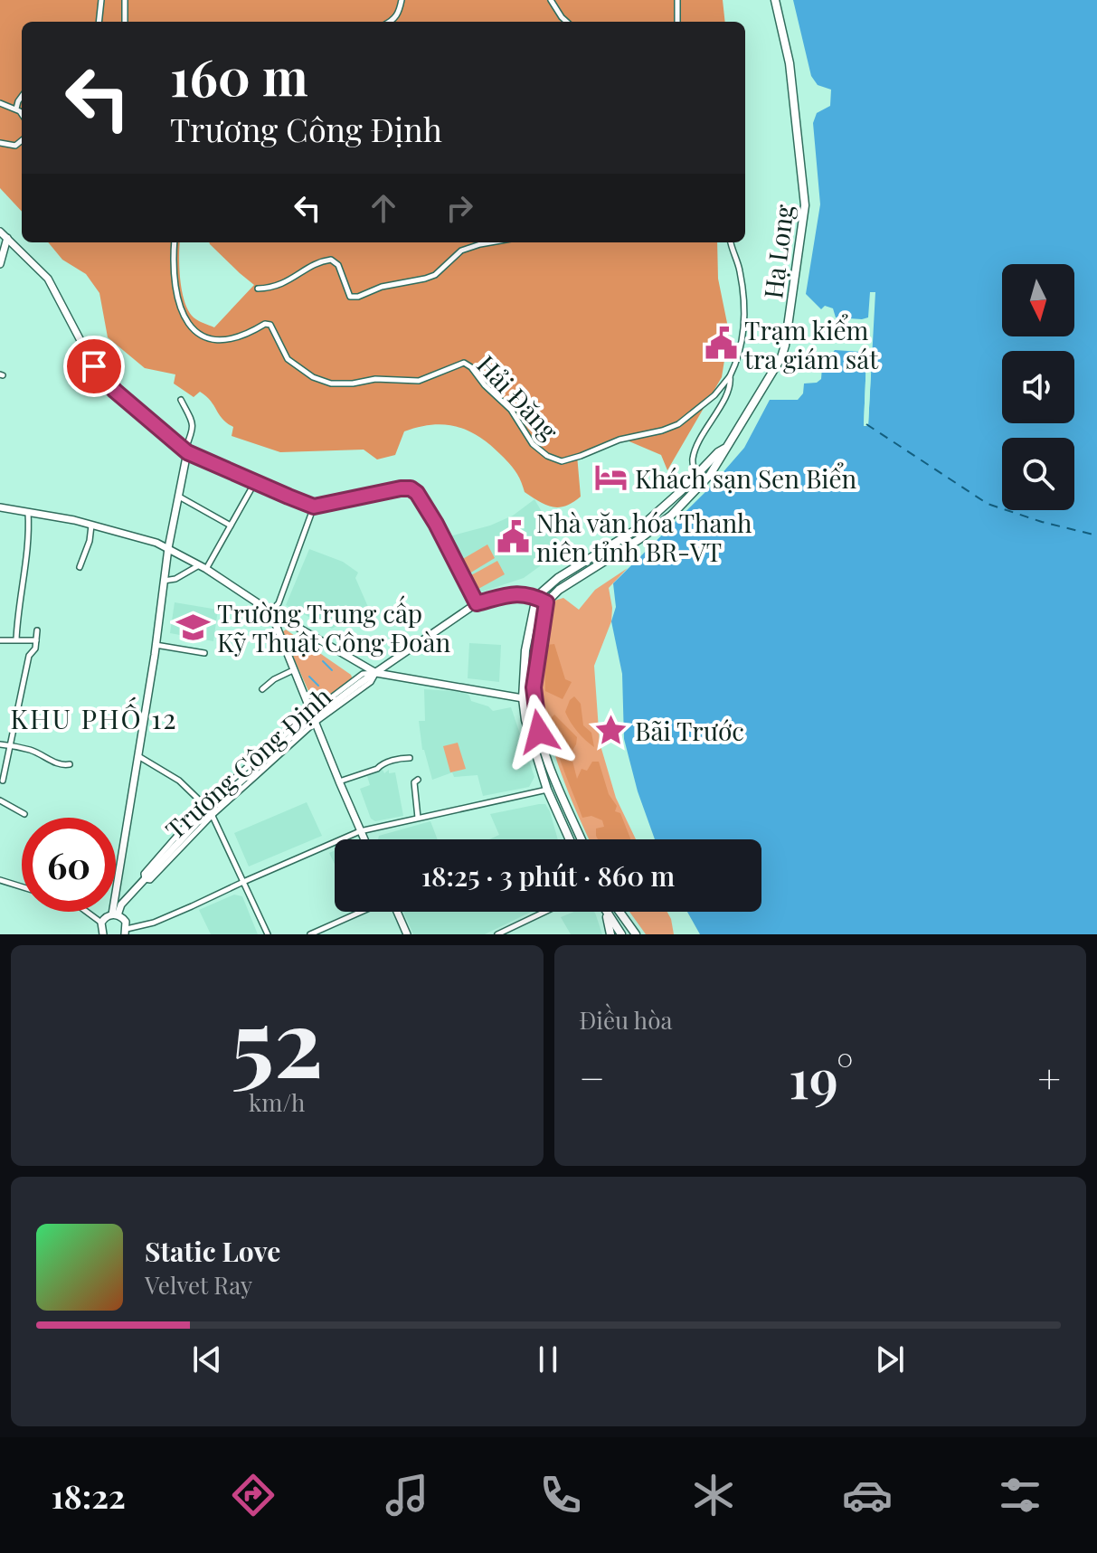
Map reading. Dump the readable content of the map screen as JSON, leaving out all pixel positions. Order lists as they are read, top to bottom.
{
  "streets": {
    "main road": ["Hạ Long", "Trương Công Định"],
    "street": ["Hải Đăng"]
  },
  "crossings": [
    ["Hạ Long", "Trương Công Định"]
  ],
  "districts": ["KHU PHỐ 12"],
  "places": {
    "public building": ["Trạm kiểm tra giám sát", "Nhà văn hóa Thanh niên tỉnh BR-VT"],
    "hotel": ["Khách sạn Sen Biển"],
    "school or university": ["Trường Trung cấp Kỹ Thuật Công Đoàn"],
    "place": ["Bãi Trước"]
  },
  "north": "bottom",
  "page": {
    "turn": ["160 m", "Trương Công Định"],
    "limit": "60",
    "trip": "18:25 · 3 phút · 860 m",
    "tile": [
      ["52", "km/h"],
      "Điều hòa"
    ],
    "heat": ["−", "19°", "+"],
    "song": ["Static Love", "Velvet Ray"],
    "tabs": "18:22"
  }
}
